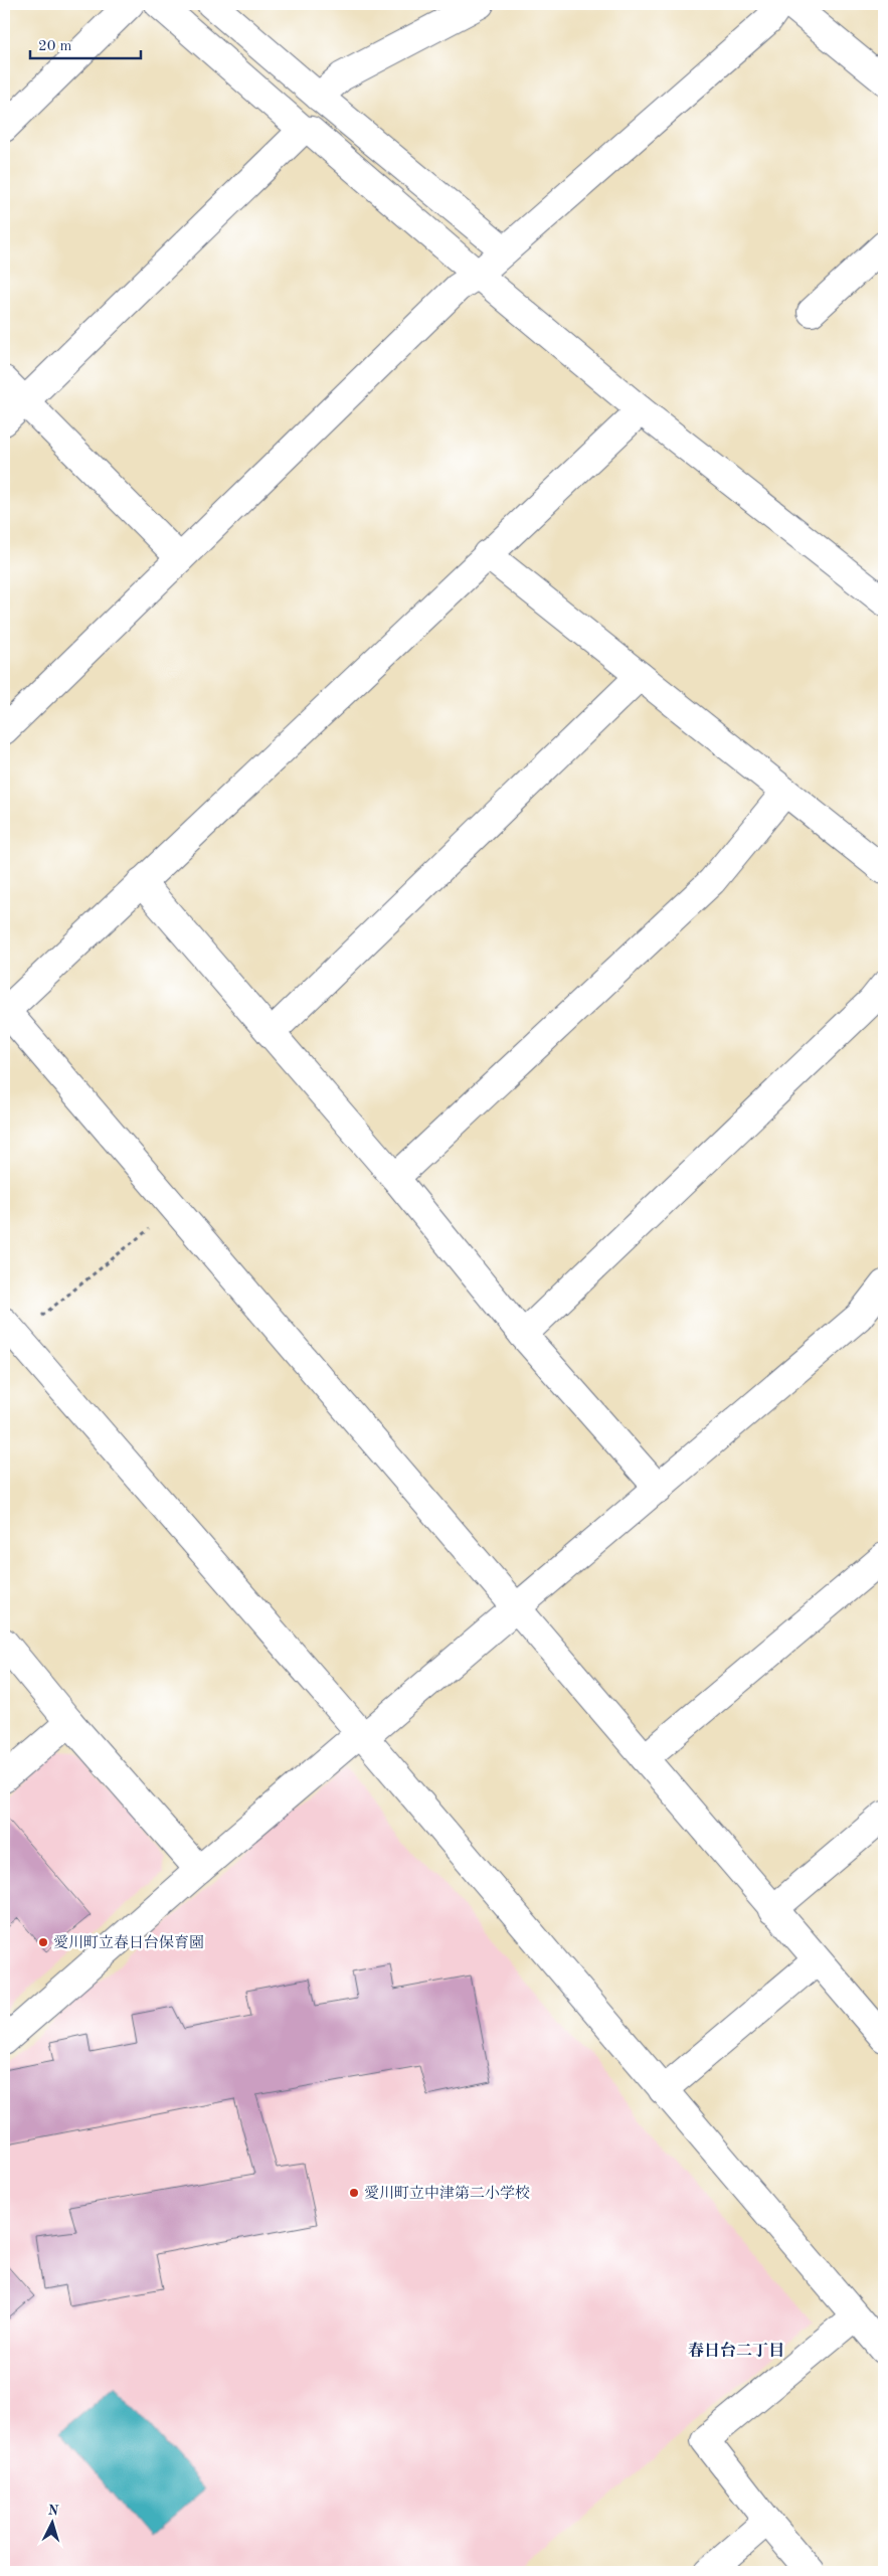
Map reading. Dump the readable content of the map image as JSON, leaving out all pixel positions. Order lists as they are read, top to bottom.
{
  "districts": ["春日台二丁目"],
  "places": ["愛川町立春日台保育園", "愛川町立中津第二小学校"],
  "scale_bar": "20 m",
  "north": "top"
}
